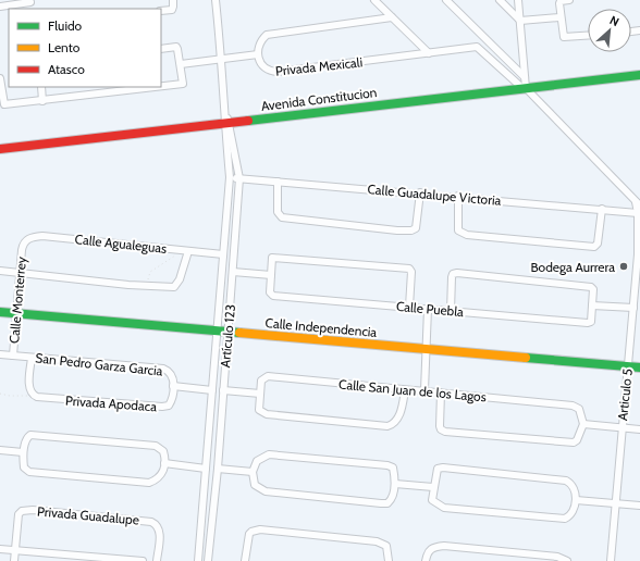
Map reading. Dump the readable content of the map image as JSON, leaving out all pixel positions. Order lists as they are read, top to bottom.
{
  "streets": {
    "street": [
      "Privada Mexicali",
      "Avenida Constitucion",
      "Calle Guadalupe Victoria",
      "Calle Agualeguas",
      "Calle Monterrey",
      "Calle Puebla",
      "Calle Independencia",
      "Artículo 123",
      "San Pedro Garza Garcia",
      "Calle San Juan de los Lagos",
      "Articulo 5",
      "Privada Apodaca",
      "Privada Guadalupe"
    ]
  },
  "crossings": [
    ["Privada Mexicali", "Avenida Constitucion"],
    ["Privada Mexicali", "Articulo 5"],
    ["Avenida Constitucion", "Artículo 123"],
    ["Calle Guadalupe Victoria", "Artículo 123"],
    ["Calle Guadalupe Victoria", "Articulo 5"],
    ["Calle Agualeguas", "Calle Monterrey"],
    ["Calle Agualeguas", "Artículo 123"],
    ["Calle Monterrey", "Calle Independencia"],
    ["Calle Monterrey", "San Pedro Garza Garcia"],
    ["Calle Independencia", "Artículo 123"],
    ["Calle Independencia", "Articulo 5"],
    ["Artículo 123", "San Pedro Garza Garcia"],
    ["San Pedro Garza Garcia", "Privada Apodaca"]
  ],
  "places": ["Bodega Aurrera"],
  "legend": ["Fluido", "Lento", "Atasco"],
  "north": "top right"
}
